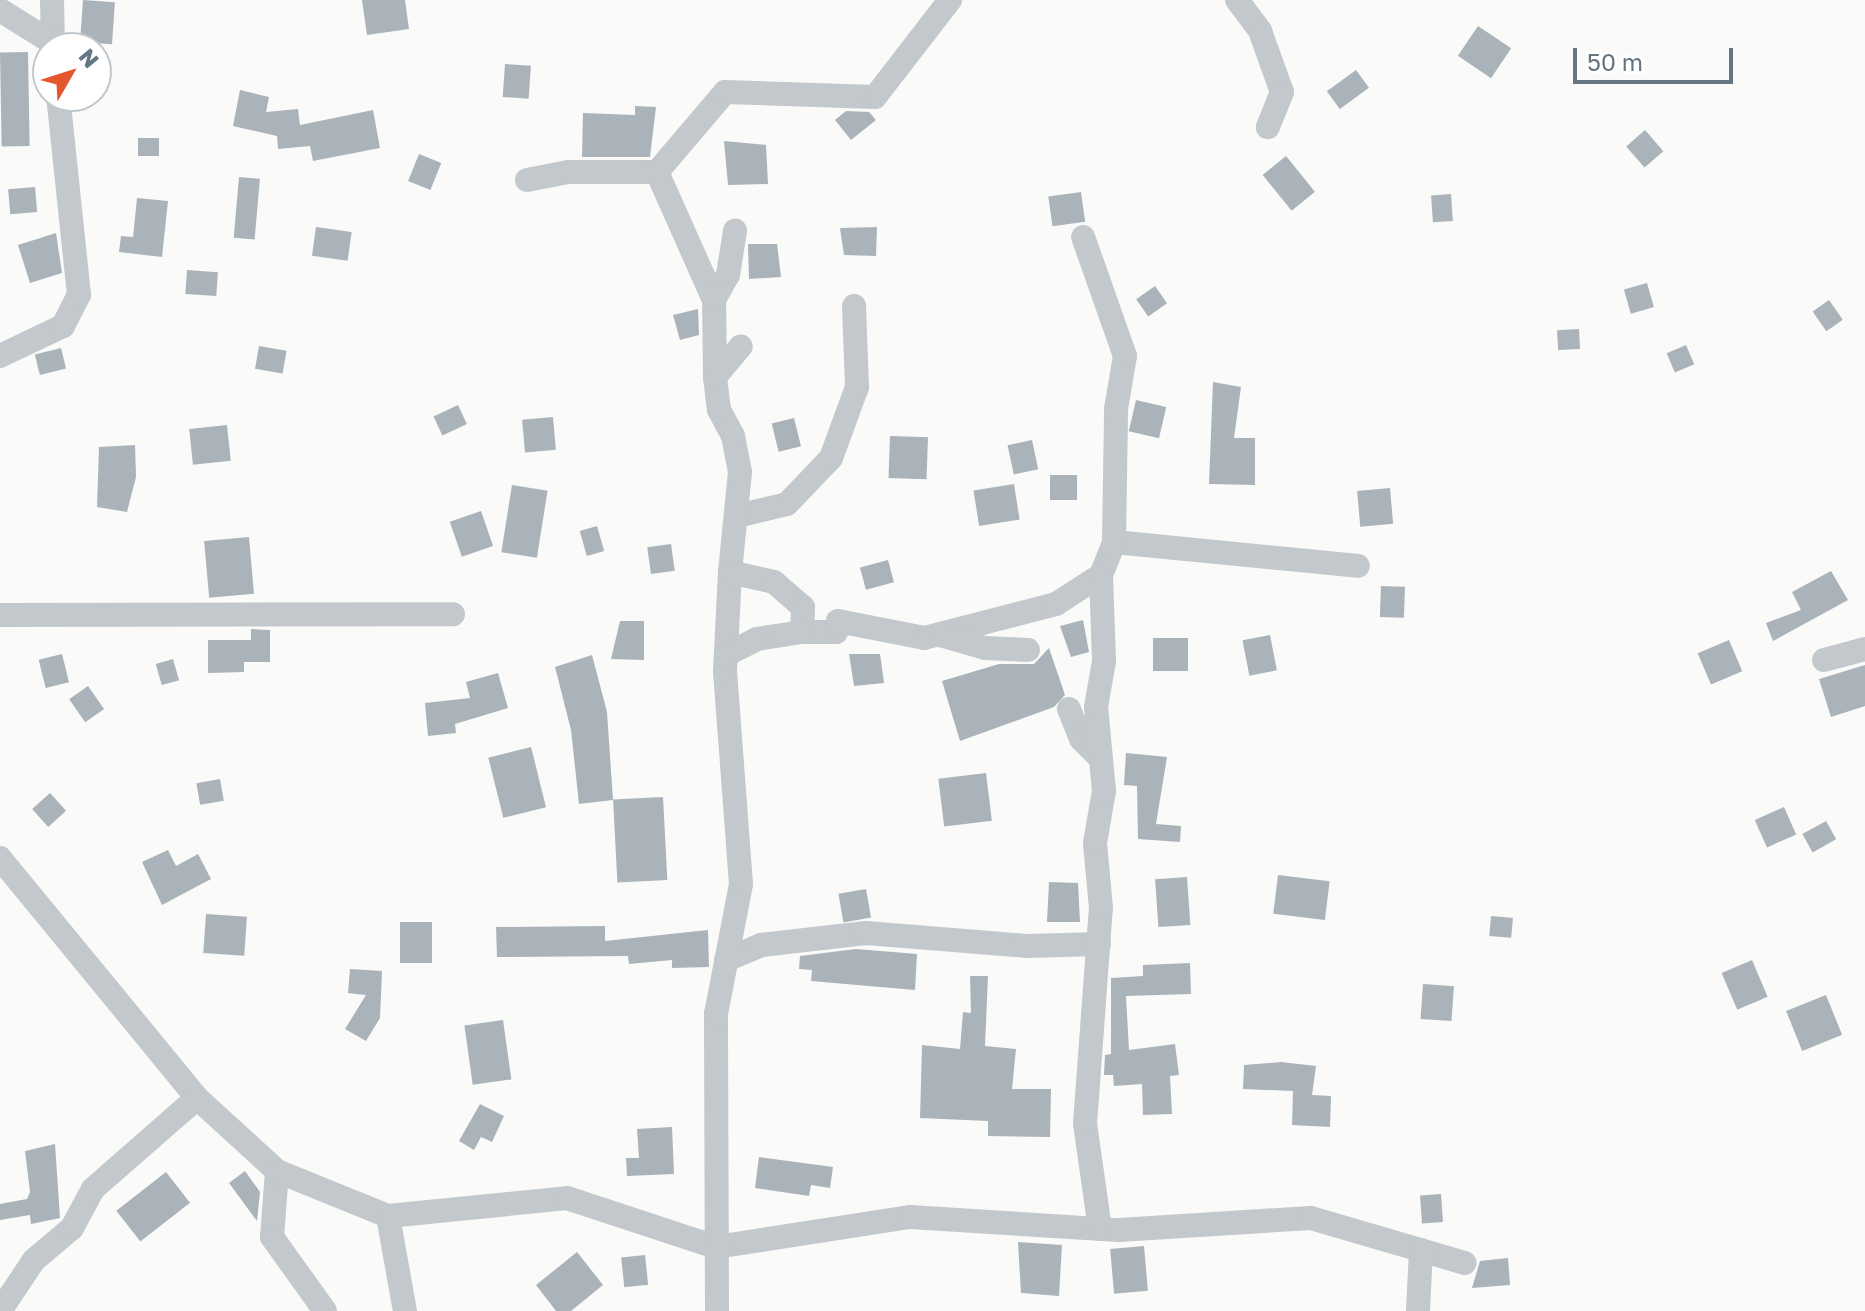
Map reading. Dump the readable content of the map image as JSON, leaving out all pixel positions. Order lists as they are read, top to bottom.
{
  "scale_bar": "50 m",
  "north": "top right"
}
